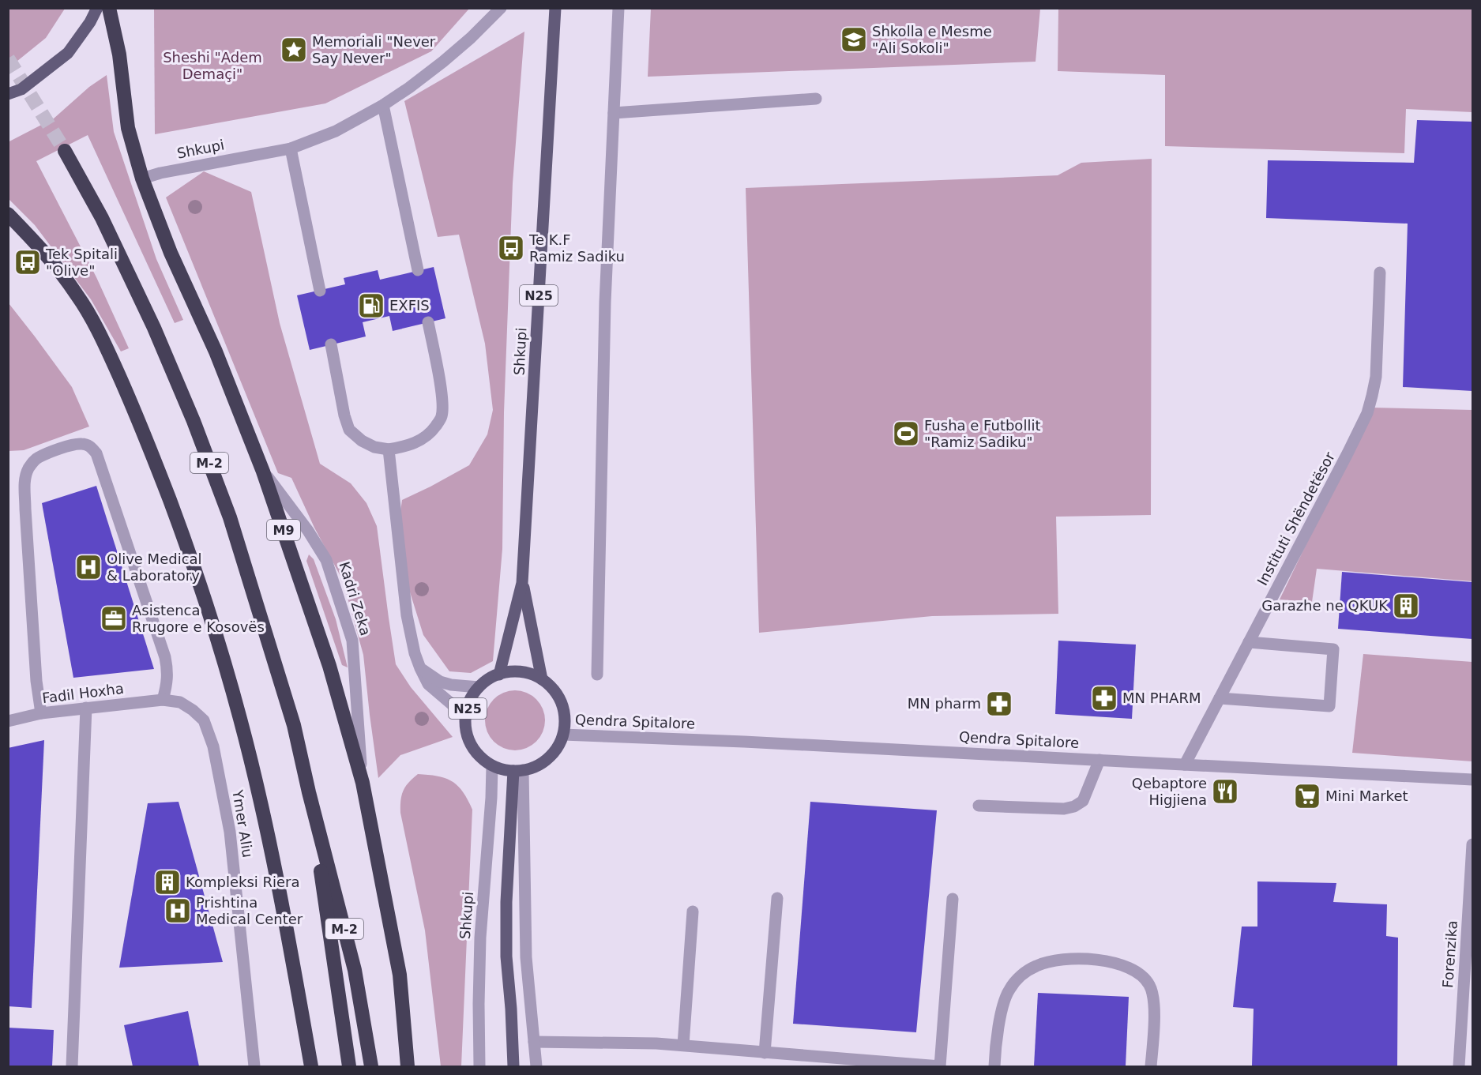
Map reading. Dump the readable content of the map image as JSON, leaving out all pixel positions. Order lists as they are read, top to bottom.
{
  "streets": {
    "highway": ["M-2", "M9"],
    "main road": ["Shkupi", "N25"],
    "street": [
      "Instituti Shëndetësor",
      "Kadri Zeka",
      "Fadil Hoxha",
      "Qendra Spitalore",
      "Ymer Aliu",
      "Forenzika"
    ]
  },
  "crossings": [
    ["Shkupi", "N25"],
    ["Shkupi", "M9"],
    ["Shkupi", "Qendra Spitalore"],
    ["N25", "Qendra Spitalore"],
    ["Instituti Shëndetësor", "Qendra Spitalore"],
    ["M9", "Kadri Zeka"],
    ["Fadil Hoxha", "Ymer Aliu"]
  ],
  "parks": ["Sheshi \"Adem Demaçi\""],
  "places": {
    "school or university": ["Shkolla e Mesme \"Ali Sokoli\""],
    "place": ["Memoriali \"Never Say Never\""],
    "bus stop": ["Te K.F Ramiz Sadiku", "Tek Spitali \"Olive\""],
    "fuel station": ["EXFIS"],
    "sports": ["Fusha e Futbollit \"Ramiz Sadiku\""],
    "hospital": ["Olive Medical & Laboratory", "Prishtina Medical Center"],
    "building": ["Garazhe ne QKUK", "Kompleksi Riera"],
    "office": ["Asistenca Rrugore e Kosovës"],
    "pharmacy": ["MN PHARM", "MN pharm"],
    "restaurant": ["Qebaptore Higjiena"],
    "supermarket": ["Mini Market"]
  }
}
